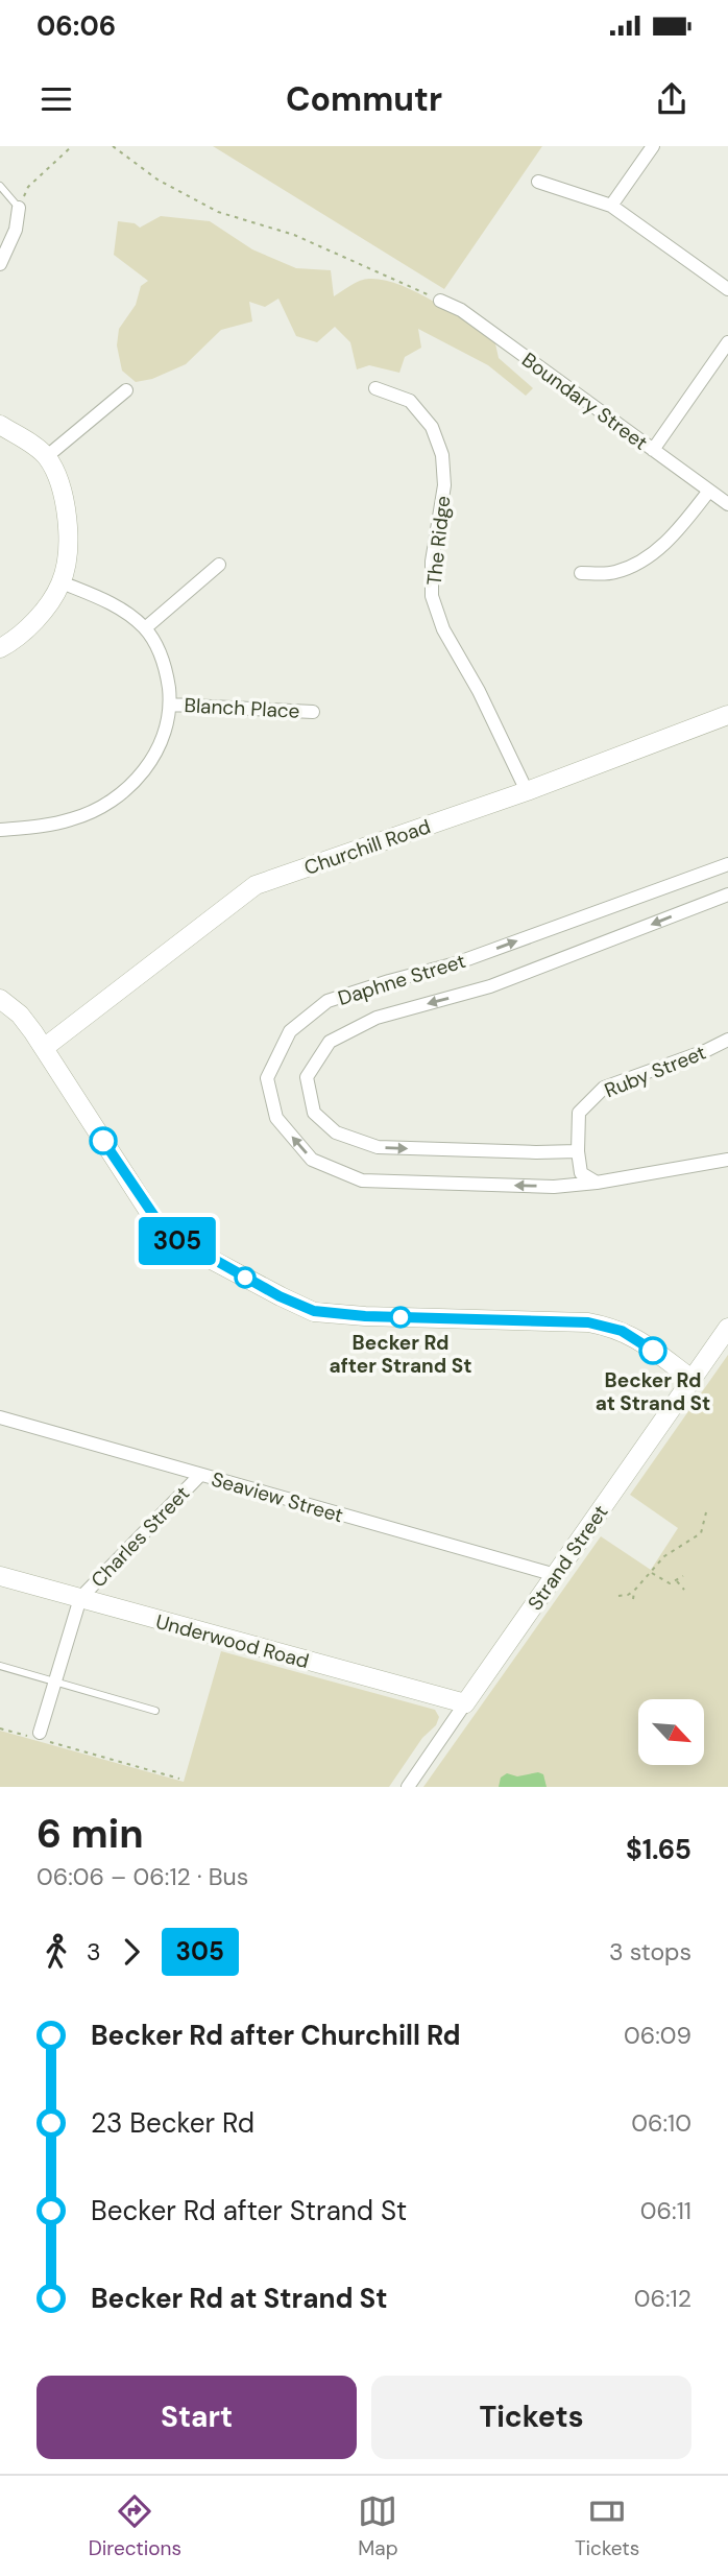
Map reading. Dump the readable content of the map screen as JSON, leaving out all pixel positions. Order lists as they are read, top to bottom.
{
  "streets": {
    "street": [
      "Boundary Street",
      "The Ridge",
      "Blanch Place",
      "Churchill Road",
      "Daphne Street",
      "Ruby Street",
      "Seaview Street",
      "Charles Street",
      "Strand Street",
      "Underwood Road"
    ]
  },
  "crossings": [
    ["The Ridge", "Churchill Road"],
    ["Daphne Street", "Ruby Street"],
    ["Seaview Street", "Charles Street"],
    ["Seaview Street", "Strand Street"],
    ["Charles Street", "Underwood Road"],
    ["Strand Street", "Underwood Road"]
  ],
  "places": ["Becker Rd after Strand St", "Becker Rd at Strand St"],
  "lines": ["bus line 305"],
  "north": "bottom right",
  "page": {
    "status": "06:06",
    "header": "Commutr",
    "on_map": "305",
    "heading": ["6 min", "06:06 – 06:12 · Bus", "$1.65"],
    "legs": ["3", "305", "3 stops"],
    "list": [
      {
        "name": "Becker Rd after Churchill Rd",
        "value": "06:09"
      },
      {
        "name": "23 Becker Rd",
        "value": "06:10"
      },
      {
        "name": "Becker Rd after Strand St",
        "value": "06:11"
      },
      {
        "name": "Becker Rd at Strand St",
        "value": "06:12"
      }
    ],
    "buttons": ["Start", "Tickets"],
    "tabs": ["Directions", "Map", "Tickets"]
  }
}
